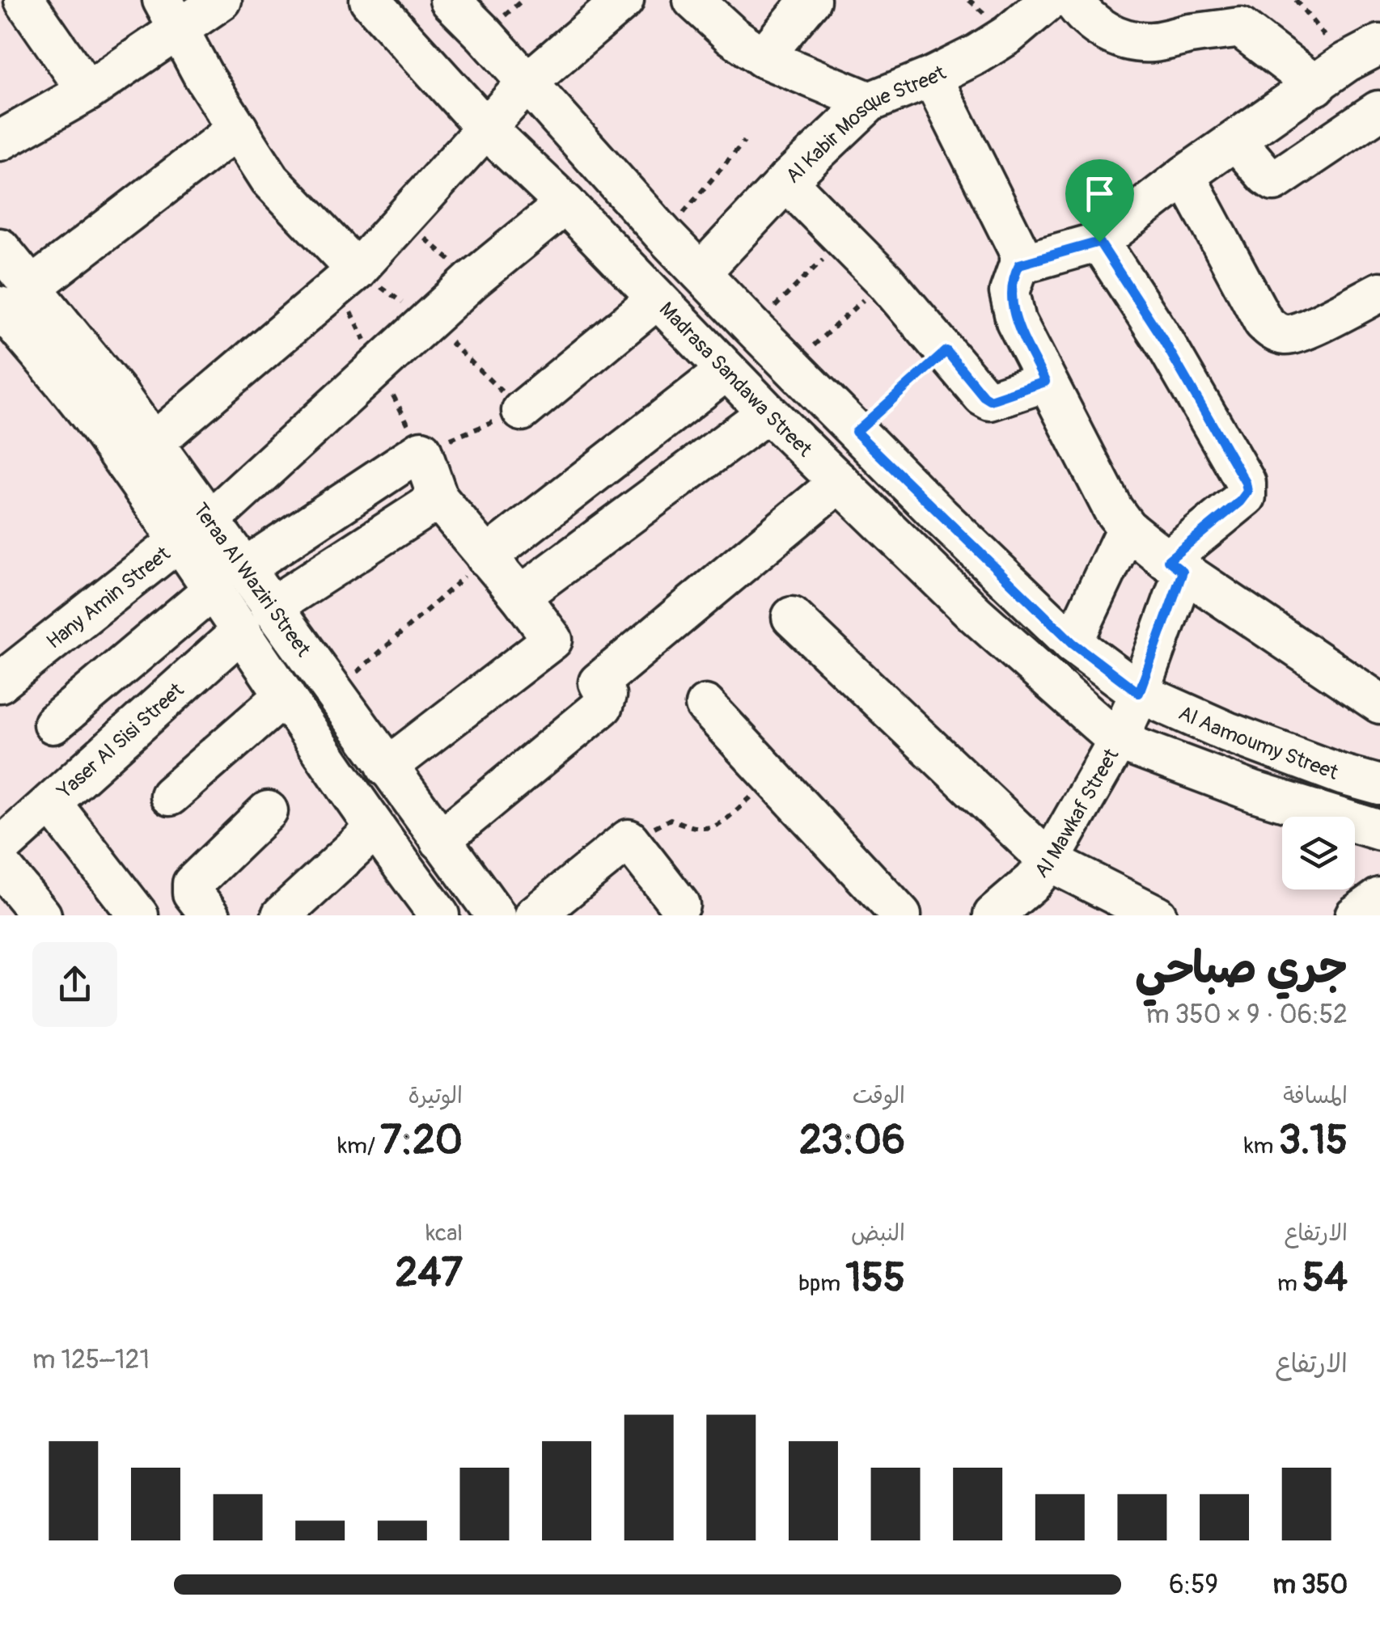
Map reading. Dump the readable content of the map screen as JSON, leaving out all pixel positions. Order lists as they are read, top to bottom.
{
  "streets": {
    "street": [
      "Al Kabir Mosque Street",
      "Madrasa Sandawa Street",
      "Teraa Al Waziri Street",
      "Hany Amin Street",
      "Yaser Al Sisi Street",
      "Al Aamoumy Street",
      "Al Mawkaf Street"
    ]
  },
  "crossings": [
    ["Madrasa Sandawa Street", "Hany Amin Street"],
    ["Madrasa Sandawa Street", "Al Mawkaf Street"],
    ["Teraa Al Waziri Street", "Hany Amin Street"],
    ["Teraa Al Waziri Street", "Yaser Al Sisi Street"],
    ["Al Aamoumy Street", "Al Mawkaf Street"]
  ],
  "page": {
    "heading": ["جري صباحي", "06:52 · 9 × 350 m"],
    "stats": [
      ["المسافة", "3.15 km"],
      ["الوقت", "23:06"],
      ["الوتيرة", "7:20 /km"],
      ["الارتفاع", "54 m"],
      ["النبض", "155 bpm"],
      ["kcal", "247"]
    ],
    "chart": ["الارتفاع", "121–125 m"],
    "list": [
      {
        "name": "350 m",
        "note": "6:59"
      }
    ]
  }
}
